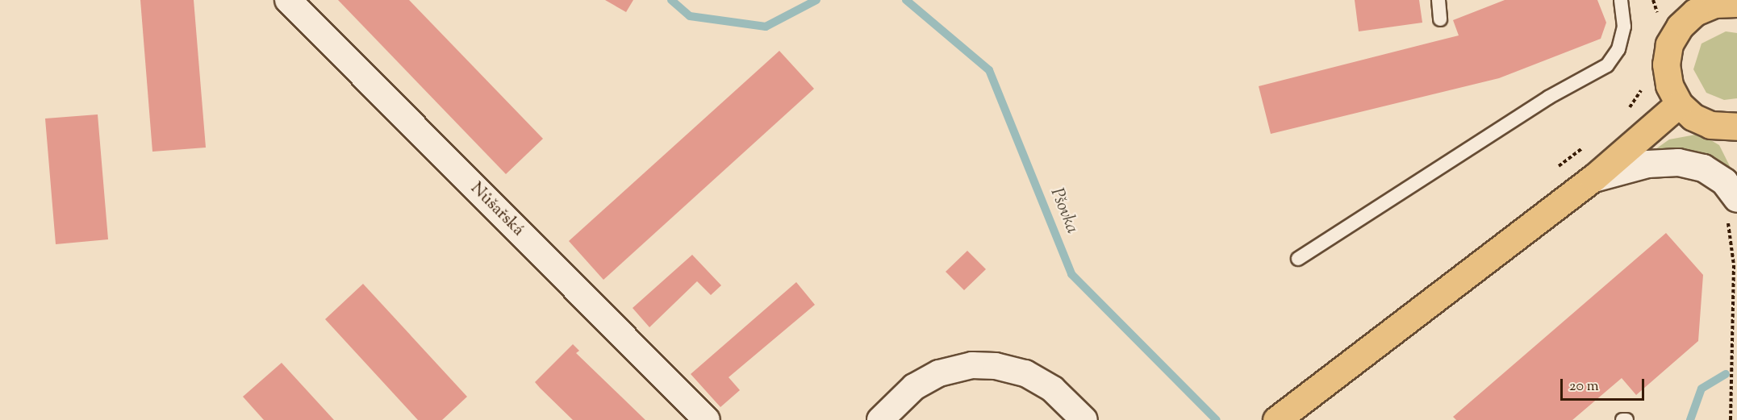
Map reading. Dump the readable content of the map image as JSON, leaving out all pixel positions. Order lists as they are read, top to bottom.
{
  "streets": {
    "street": ["Nůšařská"]
  },
  "water": ["Pšovka"],
  "scale_bar": "20 m"
}
